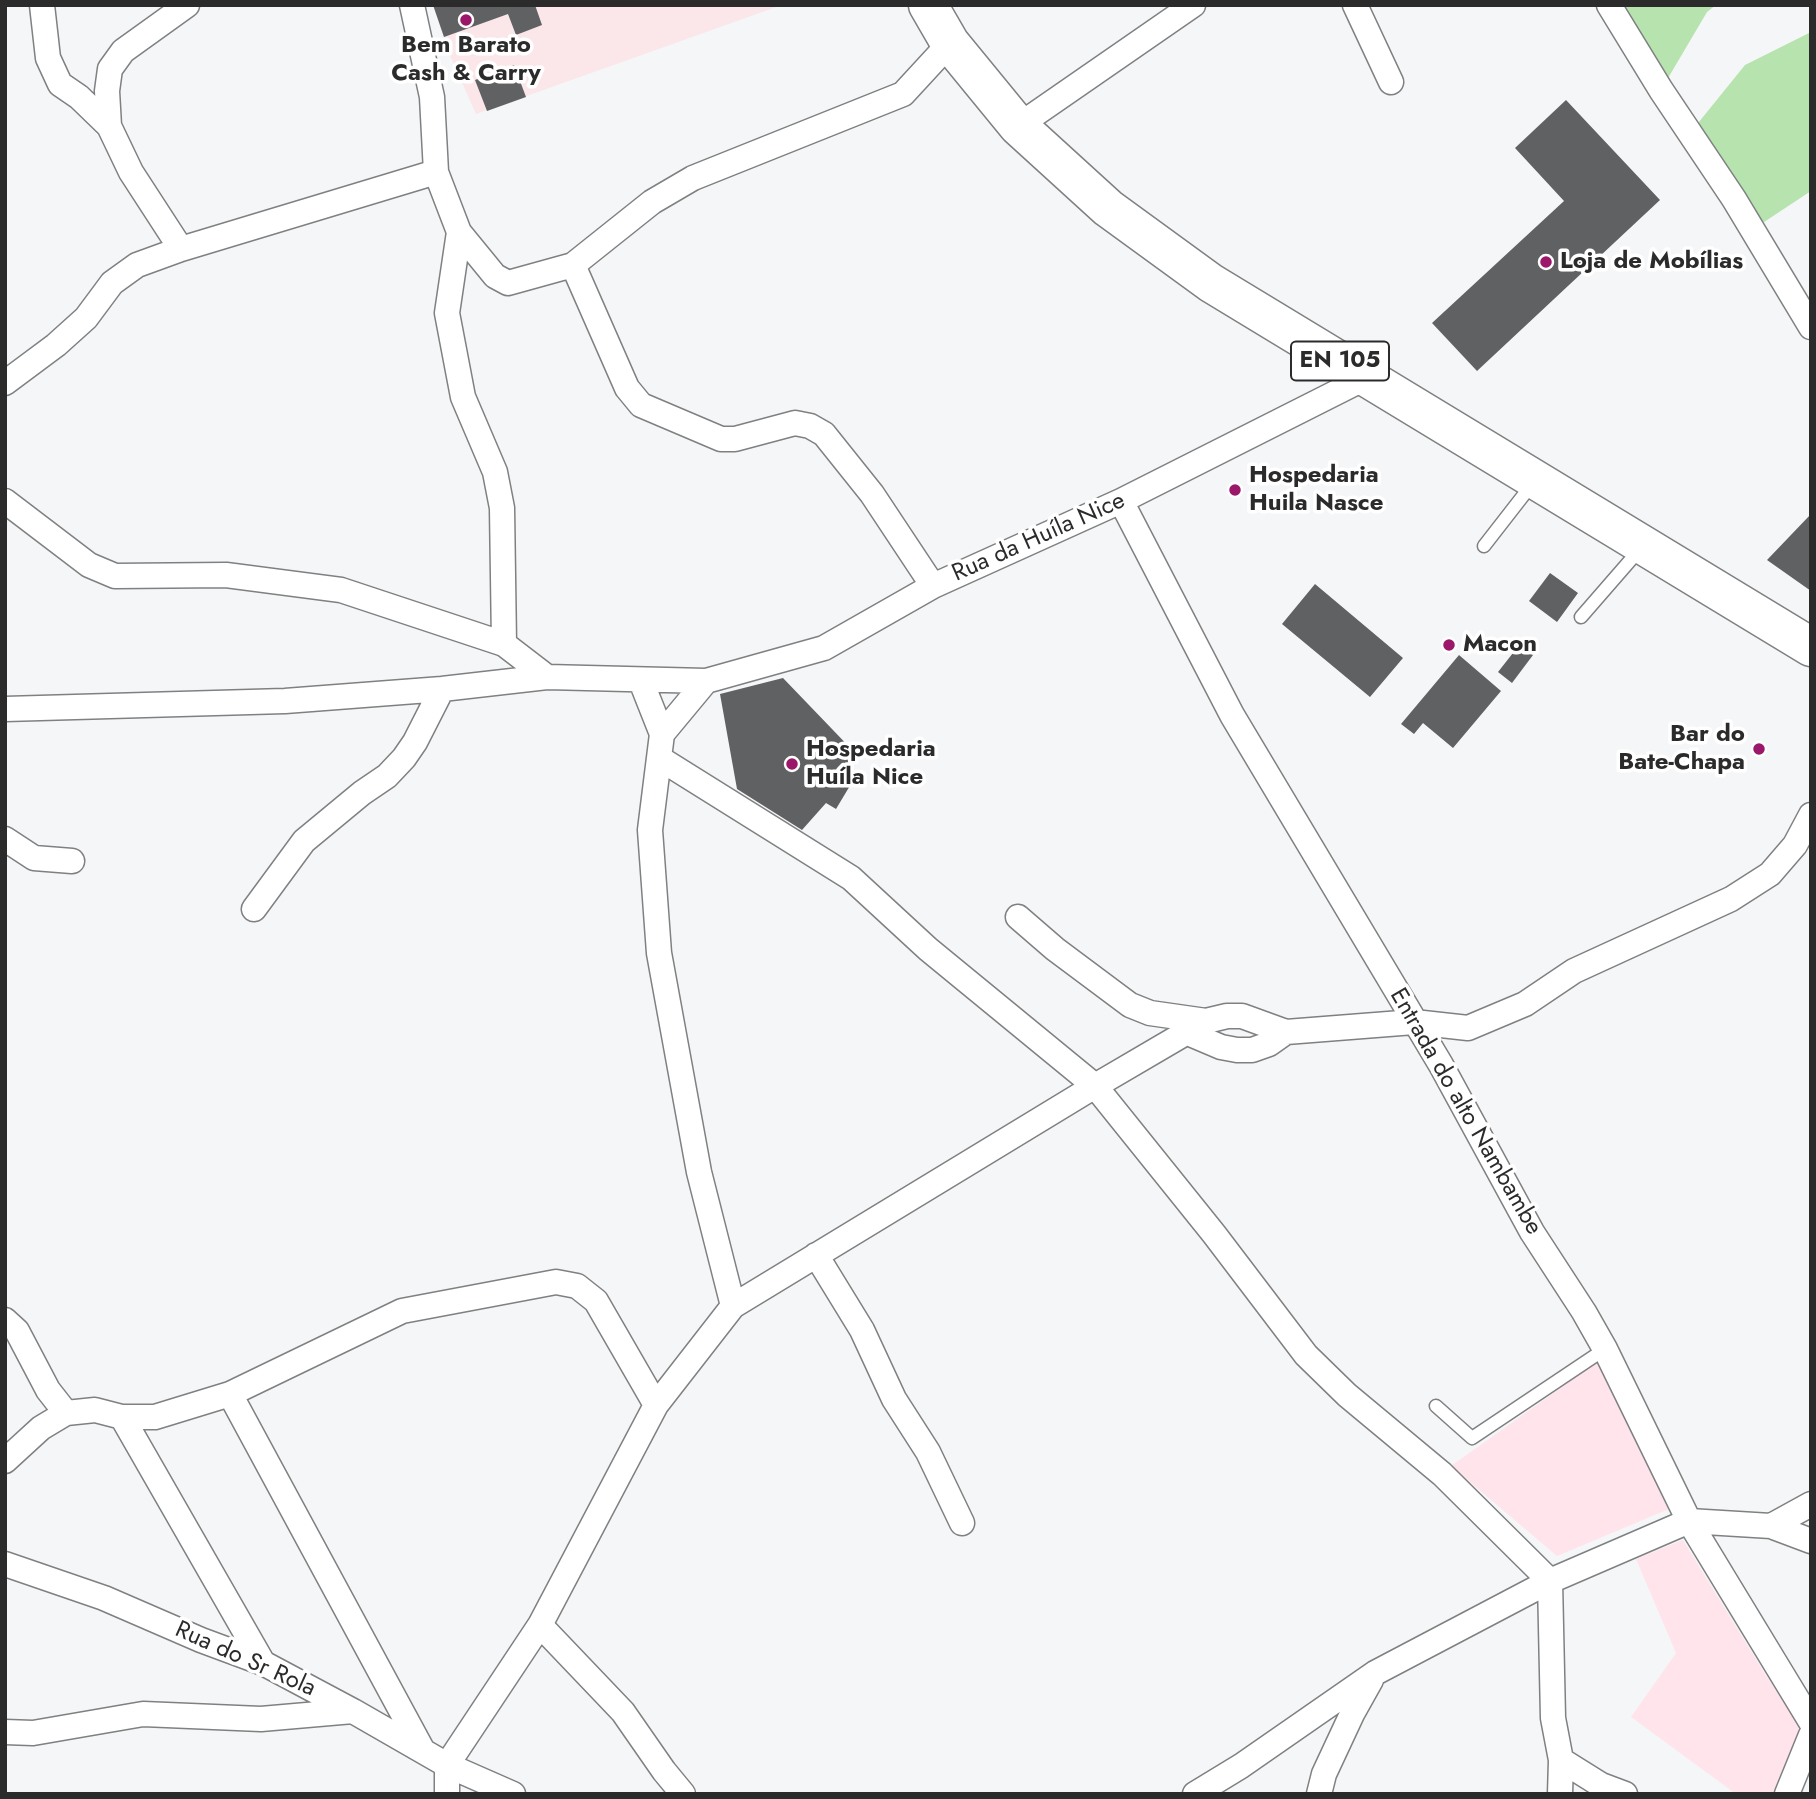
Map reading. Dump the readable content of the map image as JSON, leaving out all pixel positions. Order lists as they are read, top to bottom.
{
  "streets": {
    "main road": ["EN 105"],
    "street": ["Rua da Huíla Nice", "Entrada do alto Nambambe", "Rua do Sr Rola"]
  },
  "crossings": [
    ["EN 105", "Rua da Huíla Nice"],
    ["Rua da Huíla Nice", "Entrada do alto Nambambe"]
  ],
  "places": [
    "Bem Barato Cash & Carry",
    "Loja de Mobílias",
    "Hospedaria Huila Nasce",
    "Macon",
    "Bar do Bate-Chapa",
    "Hospedaria Huíla Nice"
  ]
}
